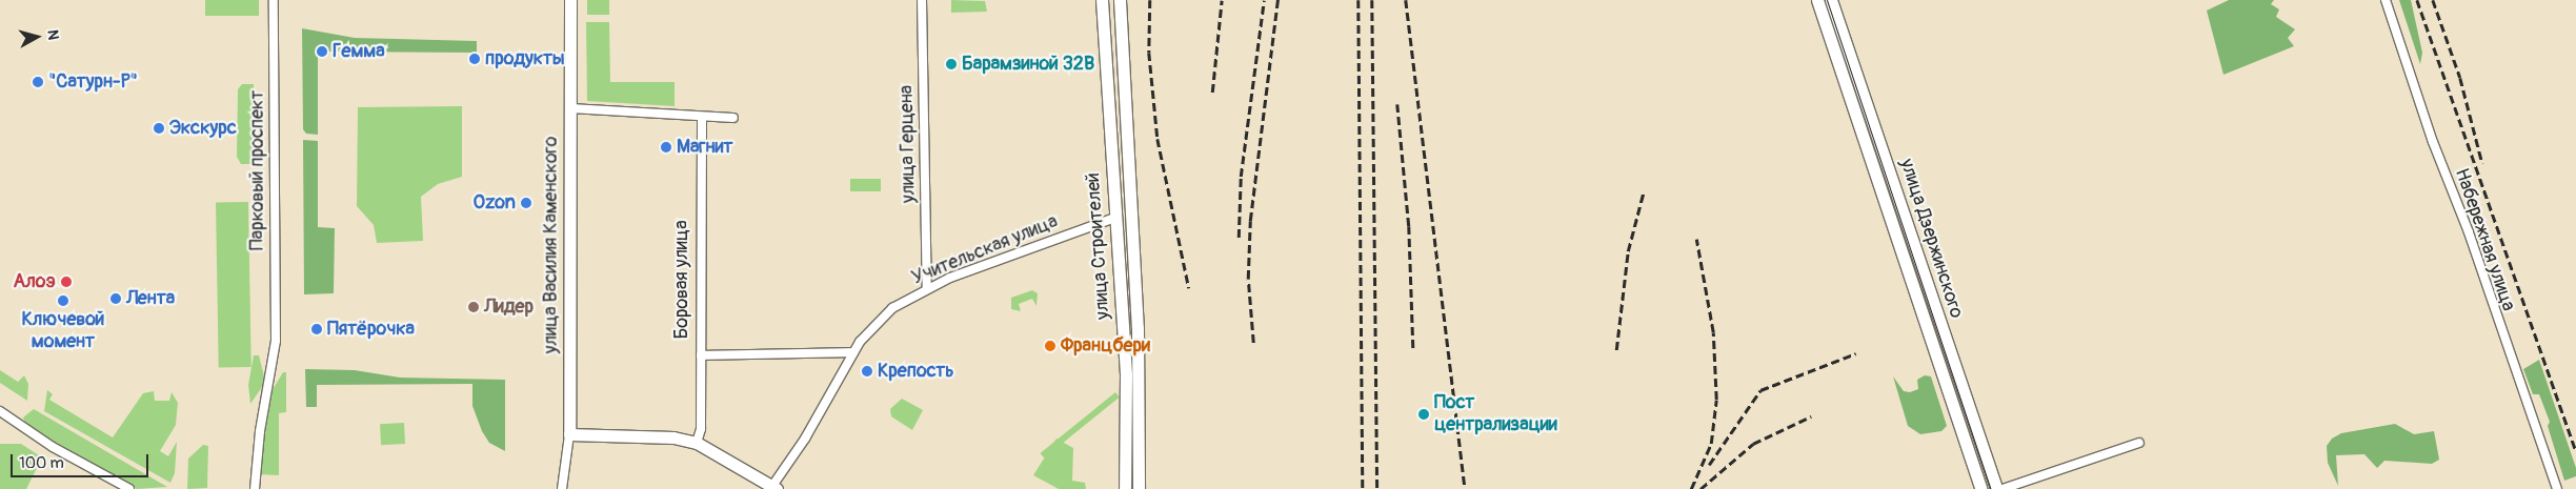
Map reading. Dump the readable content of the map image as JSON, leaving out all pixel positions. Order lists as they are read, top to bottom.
{
  "streets": {
    "main road": ["улица Дзержинского", "улица Василия Каменского", "улица Строителей"],
    "street": [
      "улица Герцена",
      "Парковый проспект",
      "Набережная улица",
      "Учительская улица",
      "Боровая улица"
    ]
  },
  "crossings": [
    ["улица Герцена", "Учительская улица"],
    ["улица Строителей", "Учительская улица"]
  ],
  "places": [
    "Гемма",
    "продукты",
    "Барамзиной 32В",
    "\"Сатурн-Р\"",
    "Экскурс",
    "Магнит",
    "Ozon",
    "Алоэ",
    "Лента",
    "Ключевой момент",
    "Лидер",
    "Пятёрочка",
    "Францбери",
    "Крепость",
    "Пост централизации"
  ],
  "scale_bar": "100 m",
  "north": "right"
}
